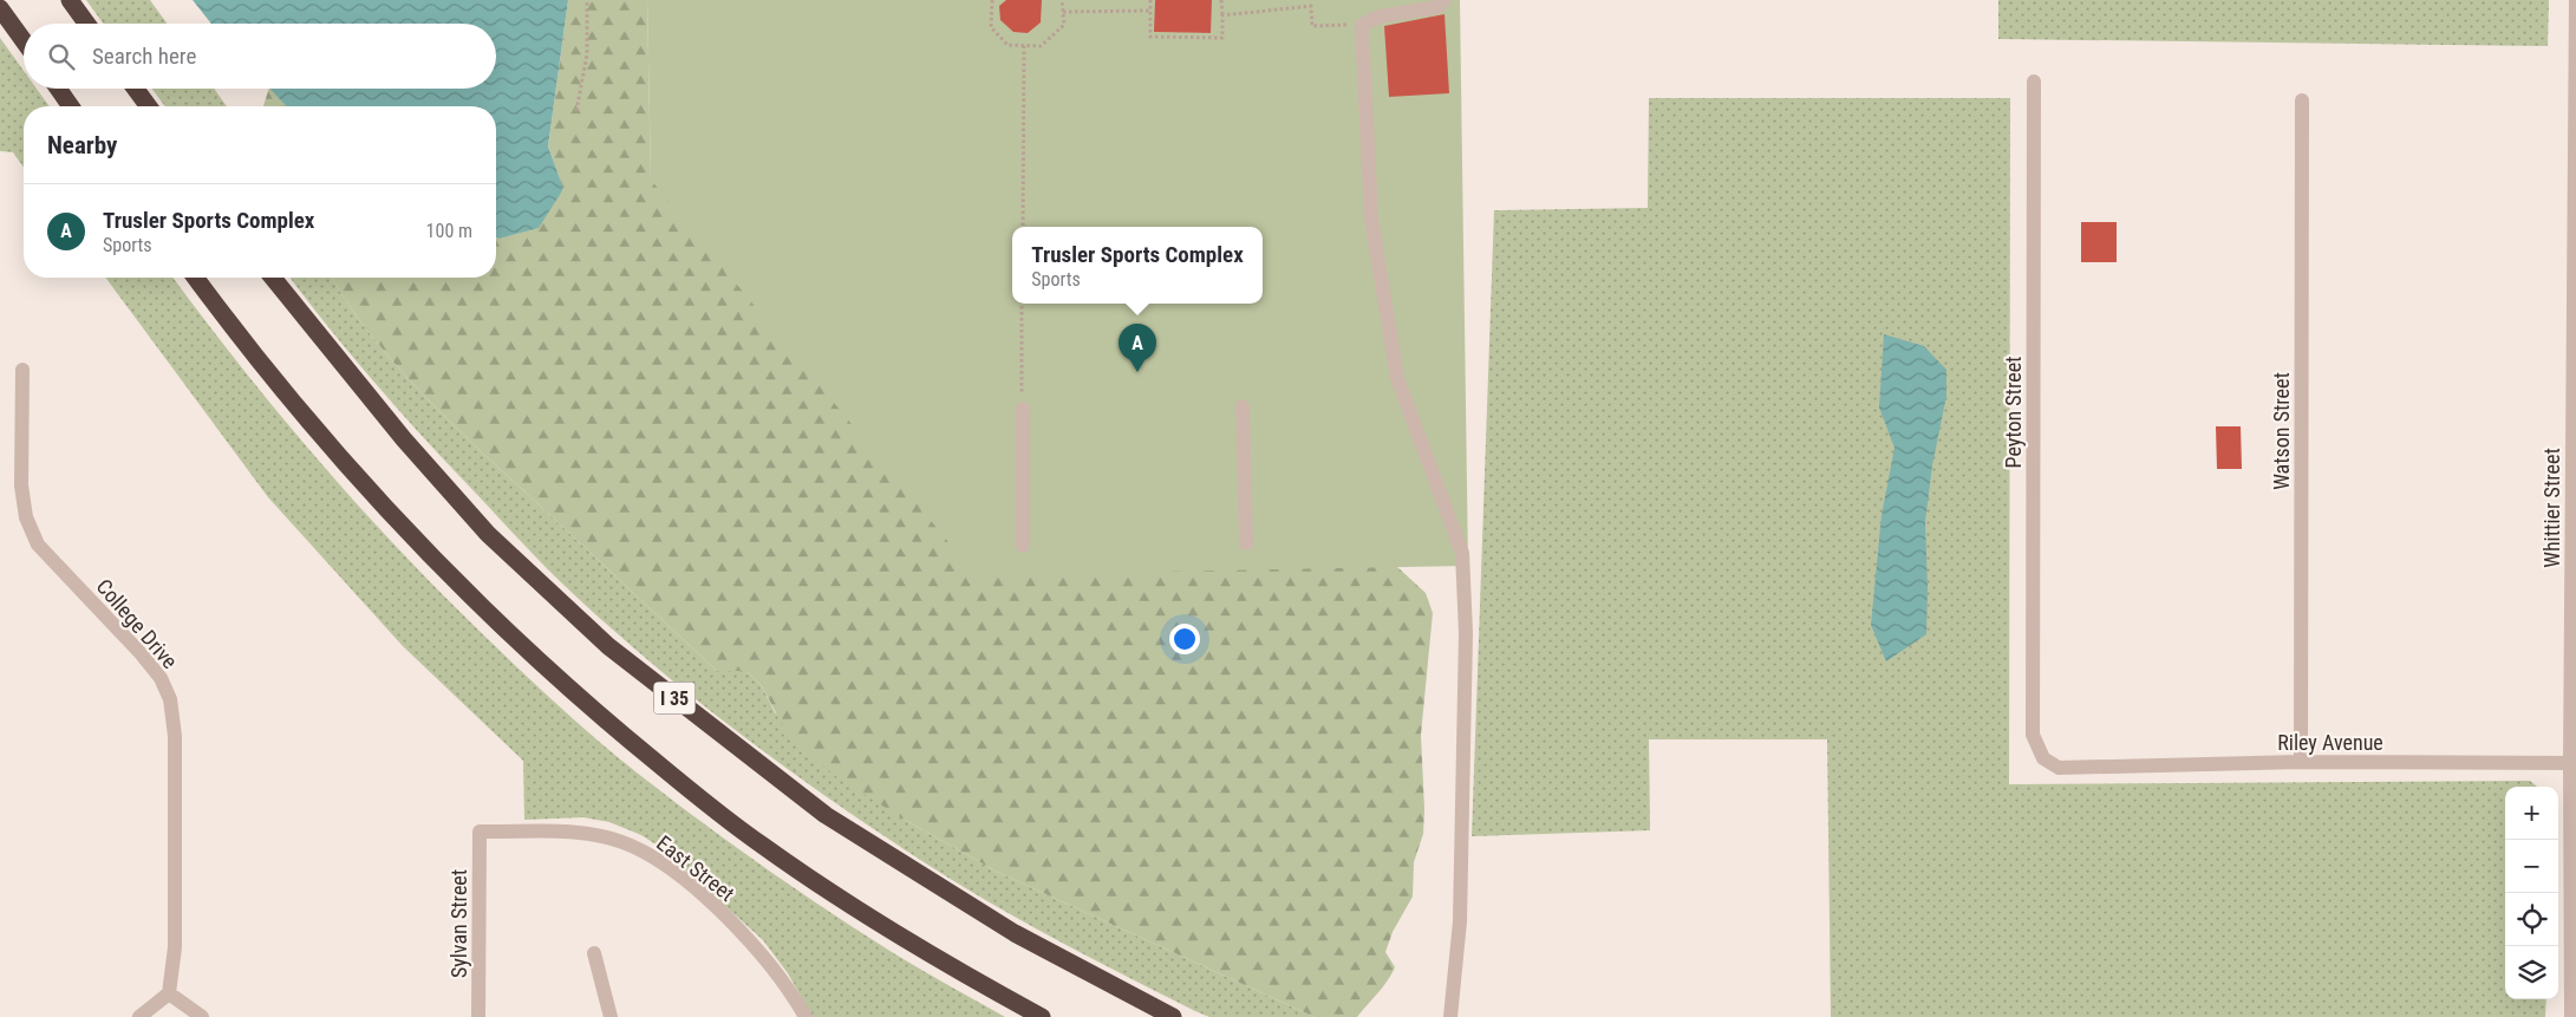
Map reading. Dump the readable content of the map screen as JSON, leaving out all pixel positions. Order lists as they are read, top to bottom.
{
  "streets": {
    "highway": ["I 35"],
    "street": [
      "Peyton Street",
      "Watson Street",
      "Whittier Street",
      "College Drive",
      "Riley Avenue",
      "East Street",
      "Sylvan Street"
    ]
  },
  "crossings": [
    ["Peyton Street", "Riley Avenue"],
    ["Watson Street", "Riley Avenue"],
    ["Whittier Street", "Riley Avenue"],
    ["East Street", "Sylvan Street"]
  ],
  "page": {
    "search": "Search here",
    "heading": "Nearby",
    "list": [
      {
        "mark": "A",
        "name": "Trusler Sports Complex",
        "note": "Sports",
        "value": "100 m"
      }
    ],
    "popup": ["Trusler Sports Complex", "Sports"],
    "pins": "A",
    "map_buttons": ["+", "−"]
  }
}
